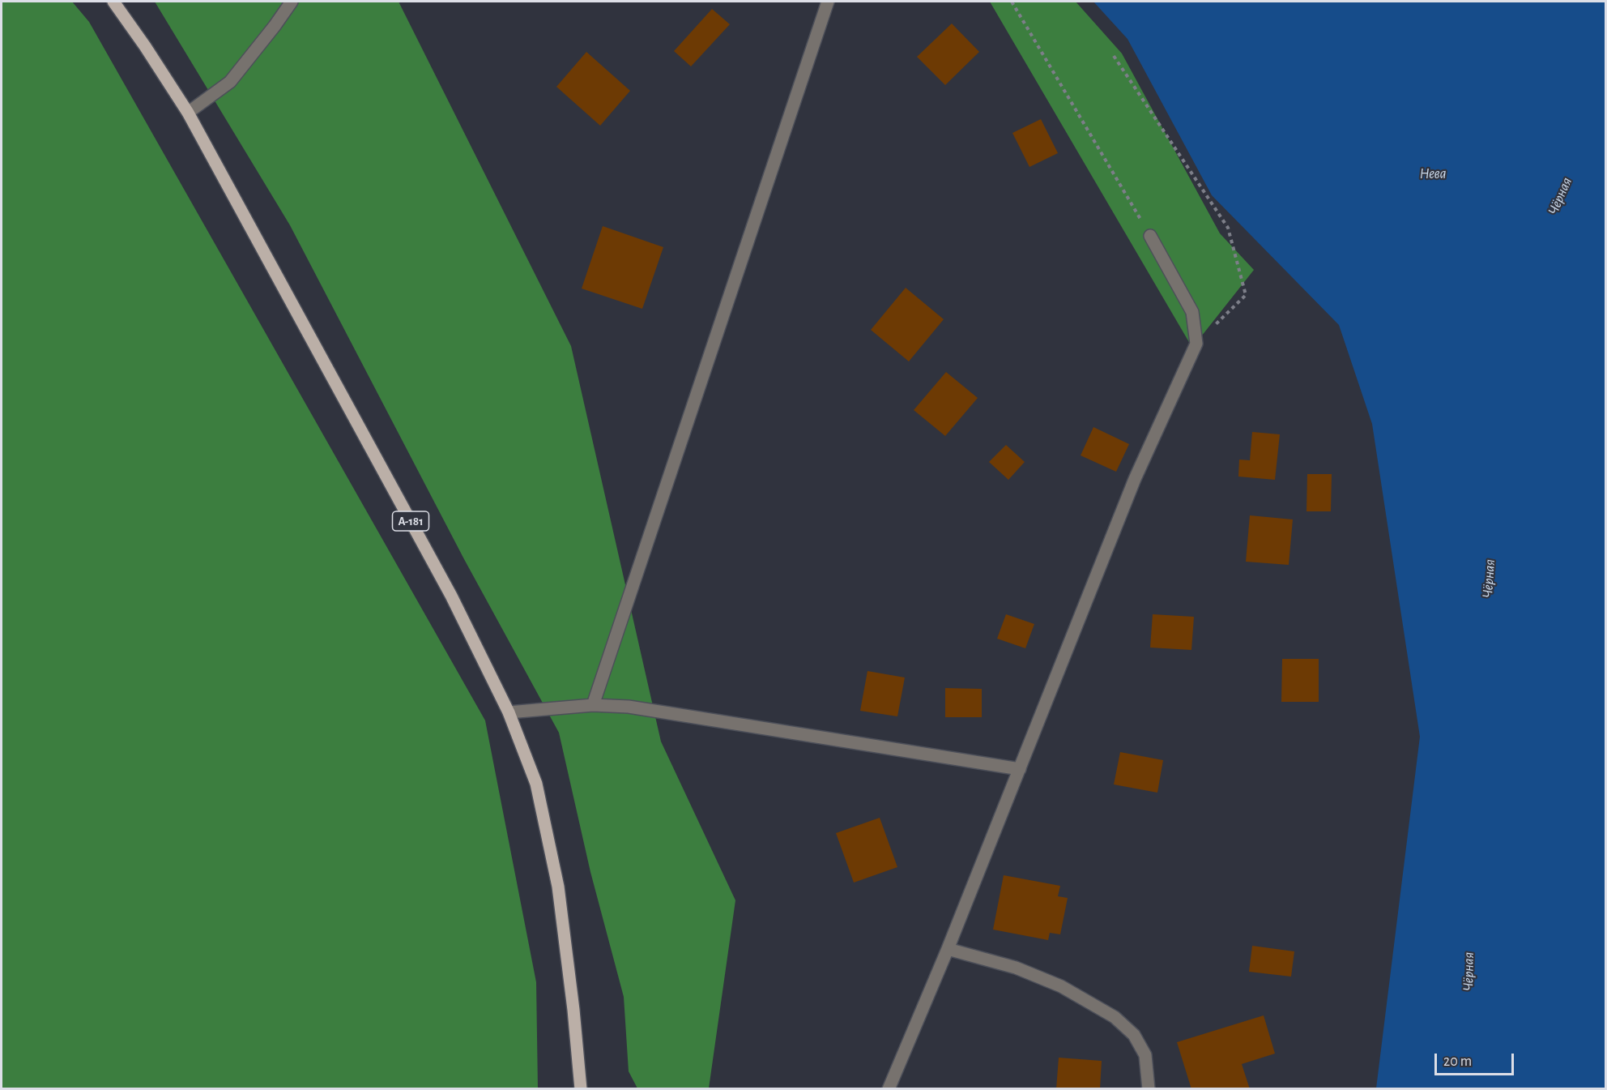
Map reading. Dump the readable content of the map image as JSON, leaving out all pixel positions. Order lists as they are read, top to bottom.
{
  "streets": {
    "main road": ["А-181"]
  },
  "water": ["Нева", "Чёрная"],
  "scale_bar": "20 m"
}
